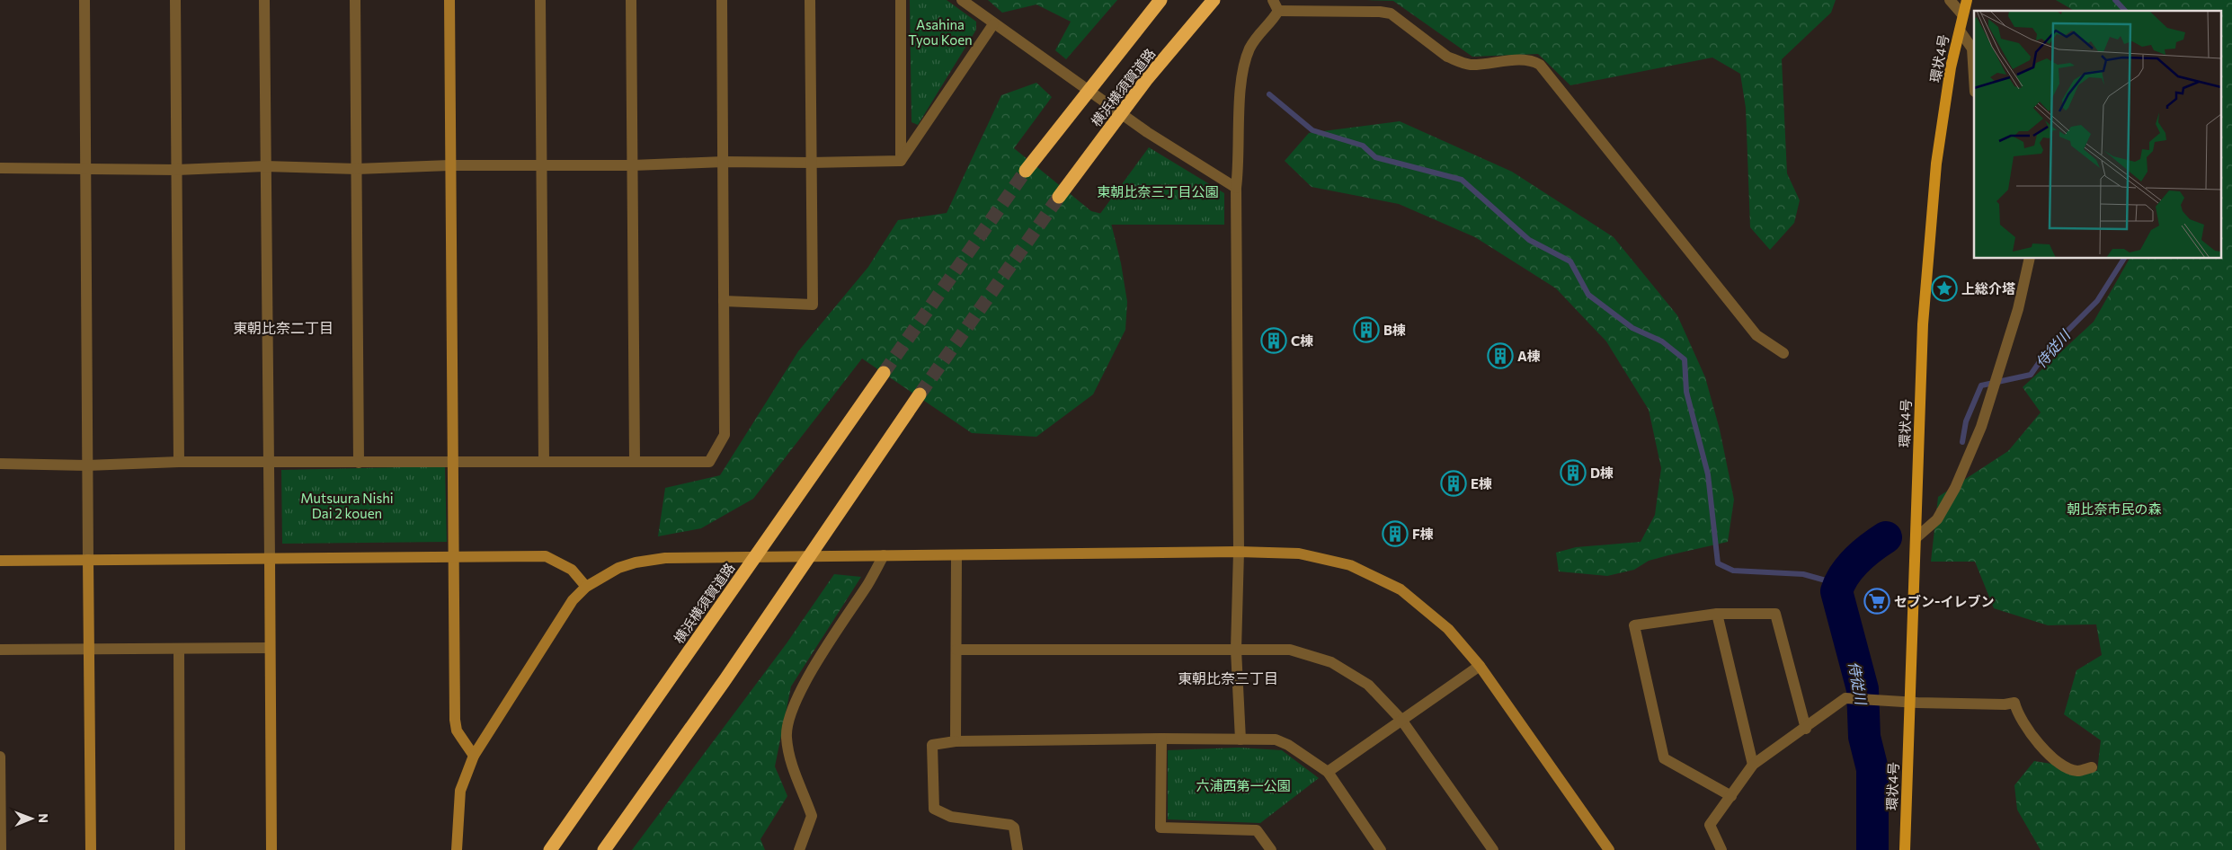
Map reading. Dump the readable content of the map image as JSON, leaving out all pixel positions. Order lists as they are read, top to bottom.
{
  "streets": {
    "highway": ["横浜横須賀道路"],
    "main road": ["環状4号"]
  },
  "districts": ["東朝比奈二丁目", "東朝比奈三丁目"],
  "water": ["侍従川"],
  "parks": [
    "Asahina Tyou Koen",
    "東朝比奈三丁目公園",
    "Mutsuura Nishi Dai 2 kouen",
    "朝比奈市民の森",
    "六浦西第一公園"
  ],
  "places": {
    "place": ["上総介塔"],
    "building": [
      "B棟",
      "C棟",
      "A棟",
      "D棟",
      "E棟",
      "F棟"
    ],
    "supermarket": ["セブン-イレブン"]
  },
  "north": "right"
}
